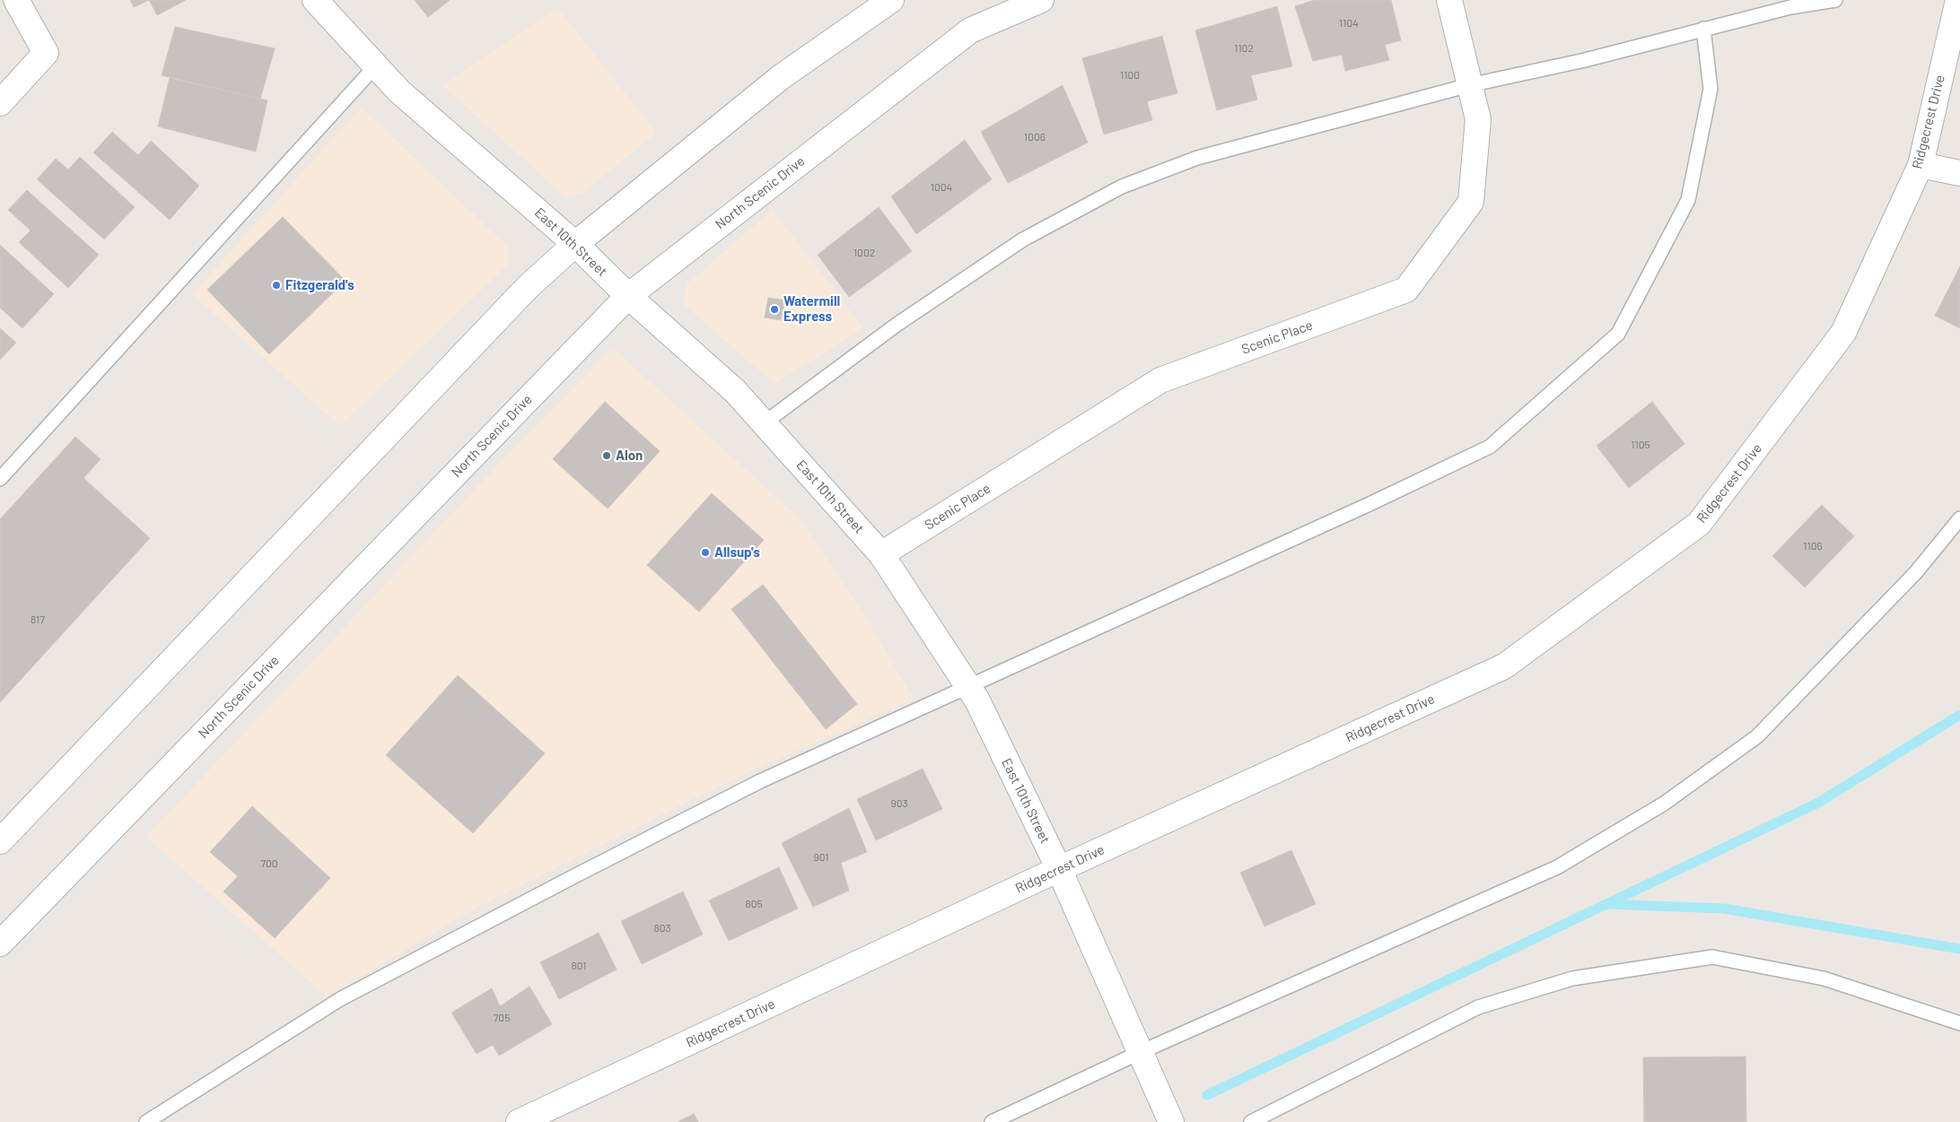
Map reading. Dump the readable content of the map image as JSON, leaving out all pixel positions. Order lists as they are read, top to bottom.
{
  "streets": {
    "street": [
      "Ridgecrest Drive",
      "North Scenic Drive",
      "East 10th Street",
      "Scenic Place"
    ]
  },
  "crossings": [
    ["Ridgecrest Drive", "East 10th Street"],
    ["North Scenic Drive", "East 10th Street"],
    ["East 10th Street", "Scenic Place"]
  ],
  "places": [
    "Fitzgerald's",
    "Watermill Express",
    "Alon",
    "Allsup's"
  ],
  "house_numbers": [
    "1104",
    "1102",
    "1100",
    "1006",
    "1004",
    "1002",
    "1105",
    "1106",
    "817",
    "903",
    "901",
    "700",
    "805",
    "803",
    "801",
    "705"
  ]
}
